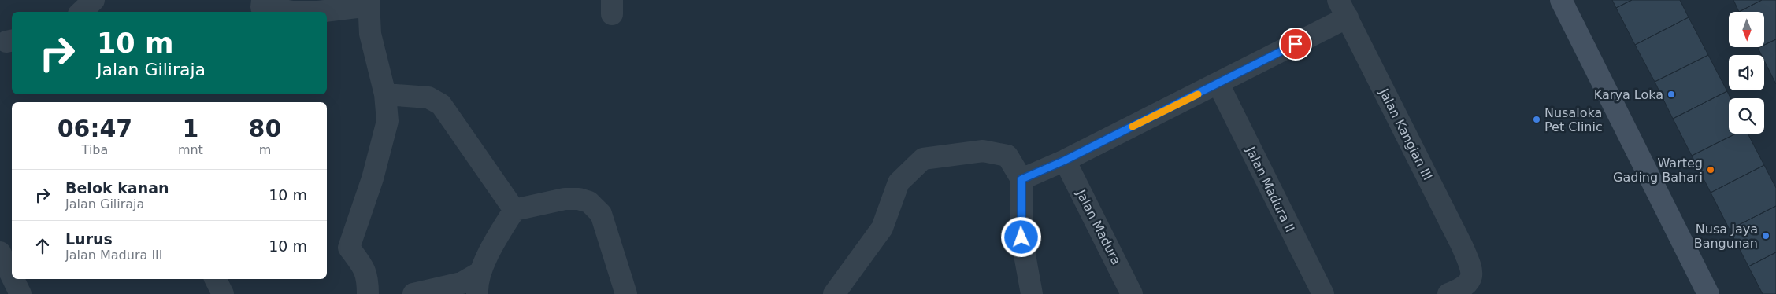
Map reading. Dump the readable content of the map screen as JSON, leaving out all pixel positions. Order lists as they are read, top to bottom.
{
  "streets": {
    "street": ["Jalan Kangian III", "Jalan Madura II", "Jalan Madura"]
  },
  "places": [
    "Karya Loka",
    "Nusaloka Pet Clinic",
    "Warteg Gading Bahari",
    "Nusa Jaya Bangunan"
  ],
  "north": "bottom",
  "page": {
    "turn": ["10 m", "Jalan Giliraja"],
    "eta": [
      "06:47",
      "Tiba",
      "1",
      "mnt",
      "80",
      "m"
    ],
    "list": [
      {
        "name": "Belok kanan",
        "note": "Jalan Giliraja",
        "value": "10 m"
      },
      {
        "name": "Lurus",
        "note": "Jalan Madura III",
        "value": "10 m"
      }
    ]
  }
}
